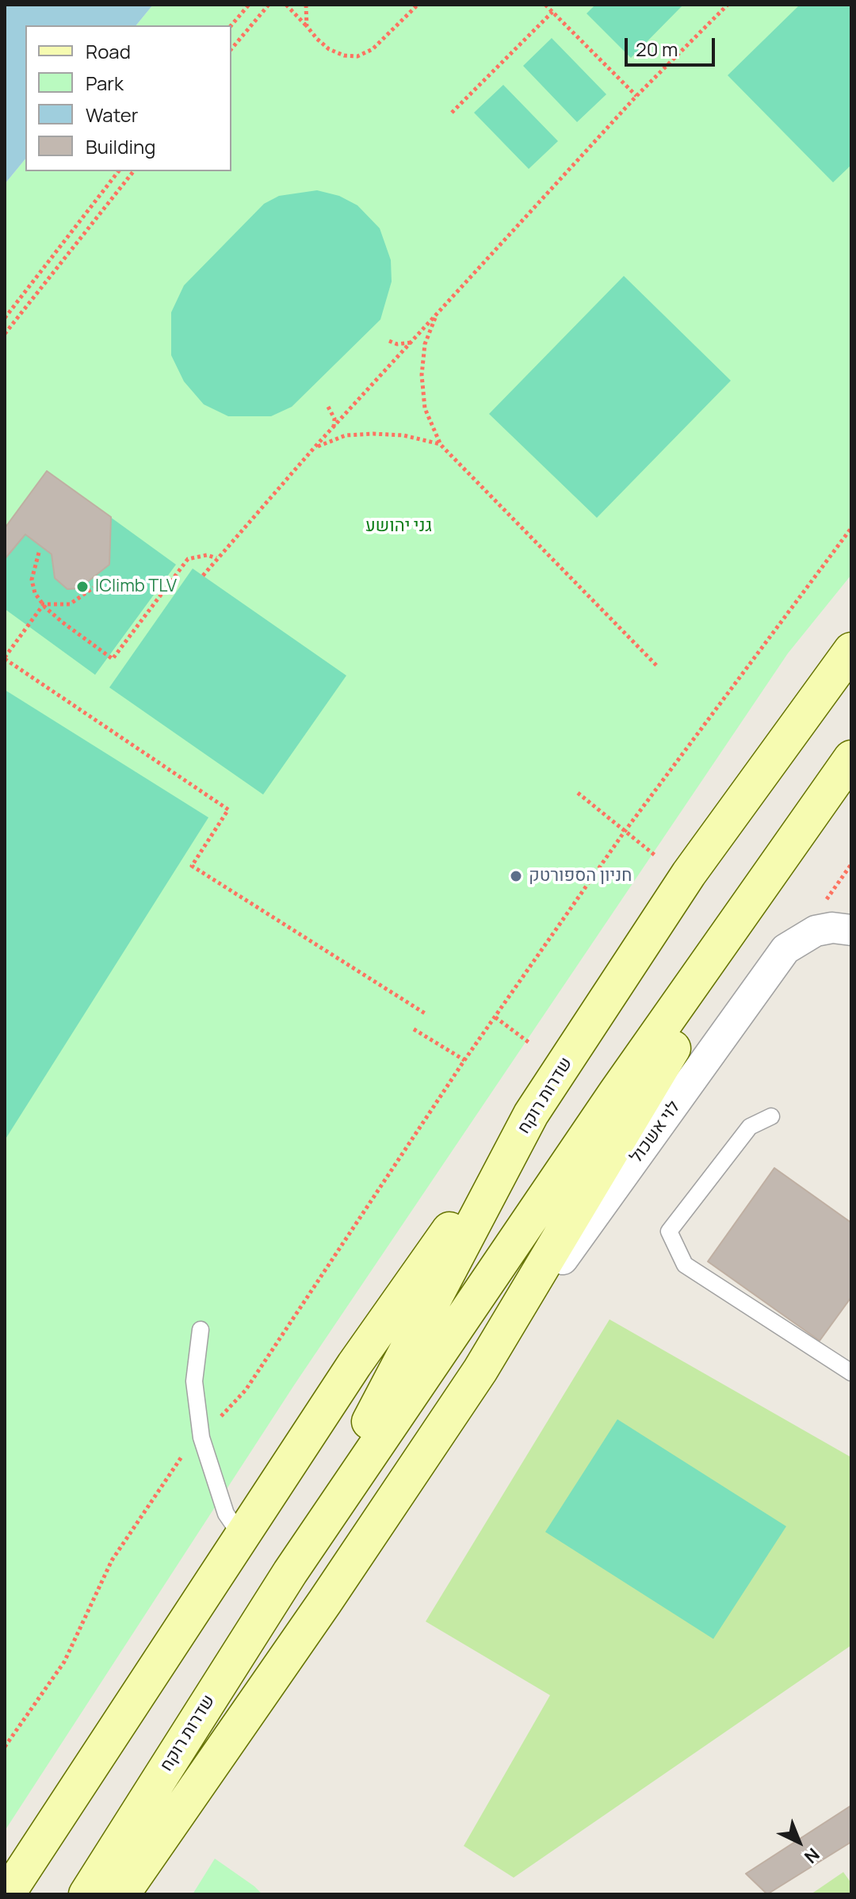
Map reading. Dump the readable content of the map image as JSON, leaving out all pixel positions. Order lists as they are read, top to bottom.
{
  "streets": {
    "main road": ["שדרות רוקח"],
    "street": ["לוי אשכול"]
  },
  "parks": ["גני יהושע"],
  "places": ["IClimb TLV", "חניון הספורטק"],
  "legend": [
    "Road",
    "Park",
    "Water",
    "Building"
  ],
  "scale_bar": "20 m",
  "north": "bottom right"
}
